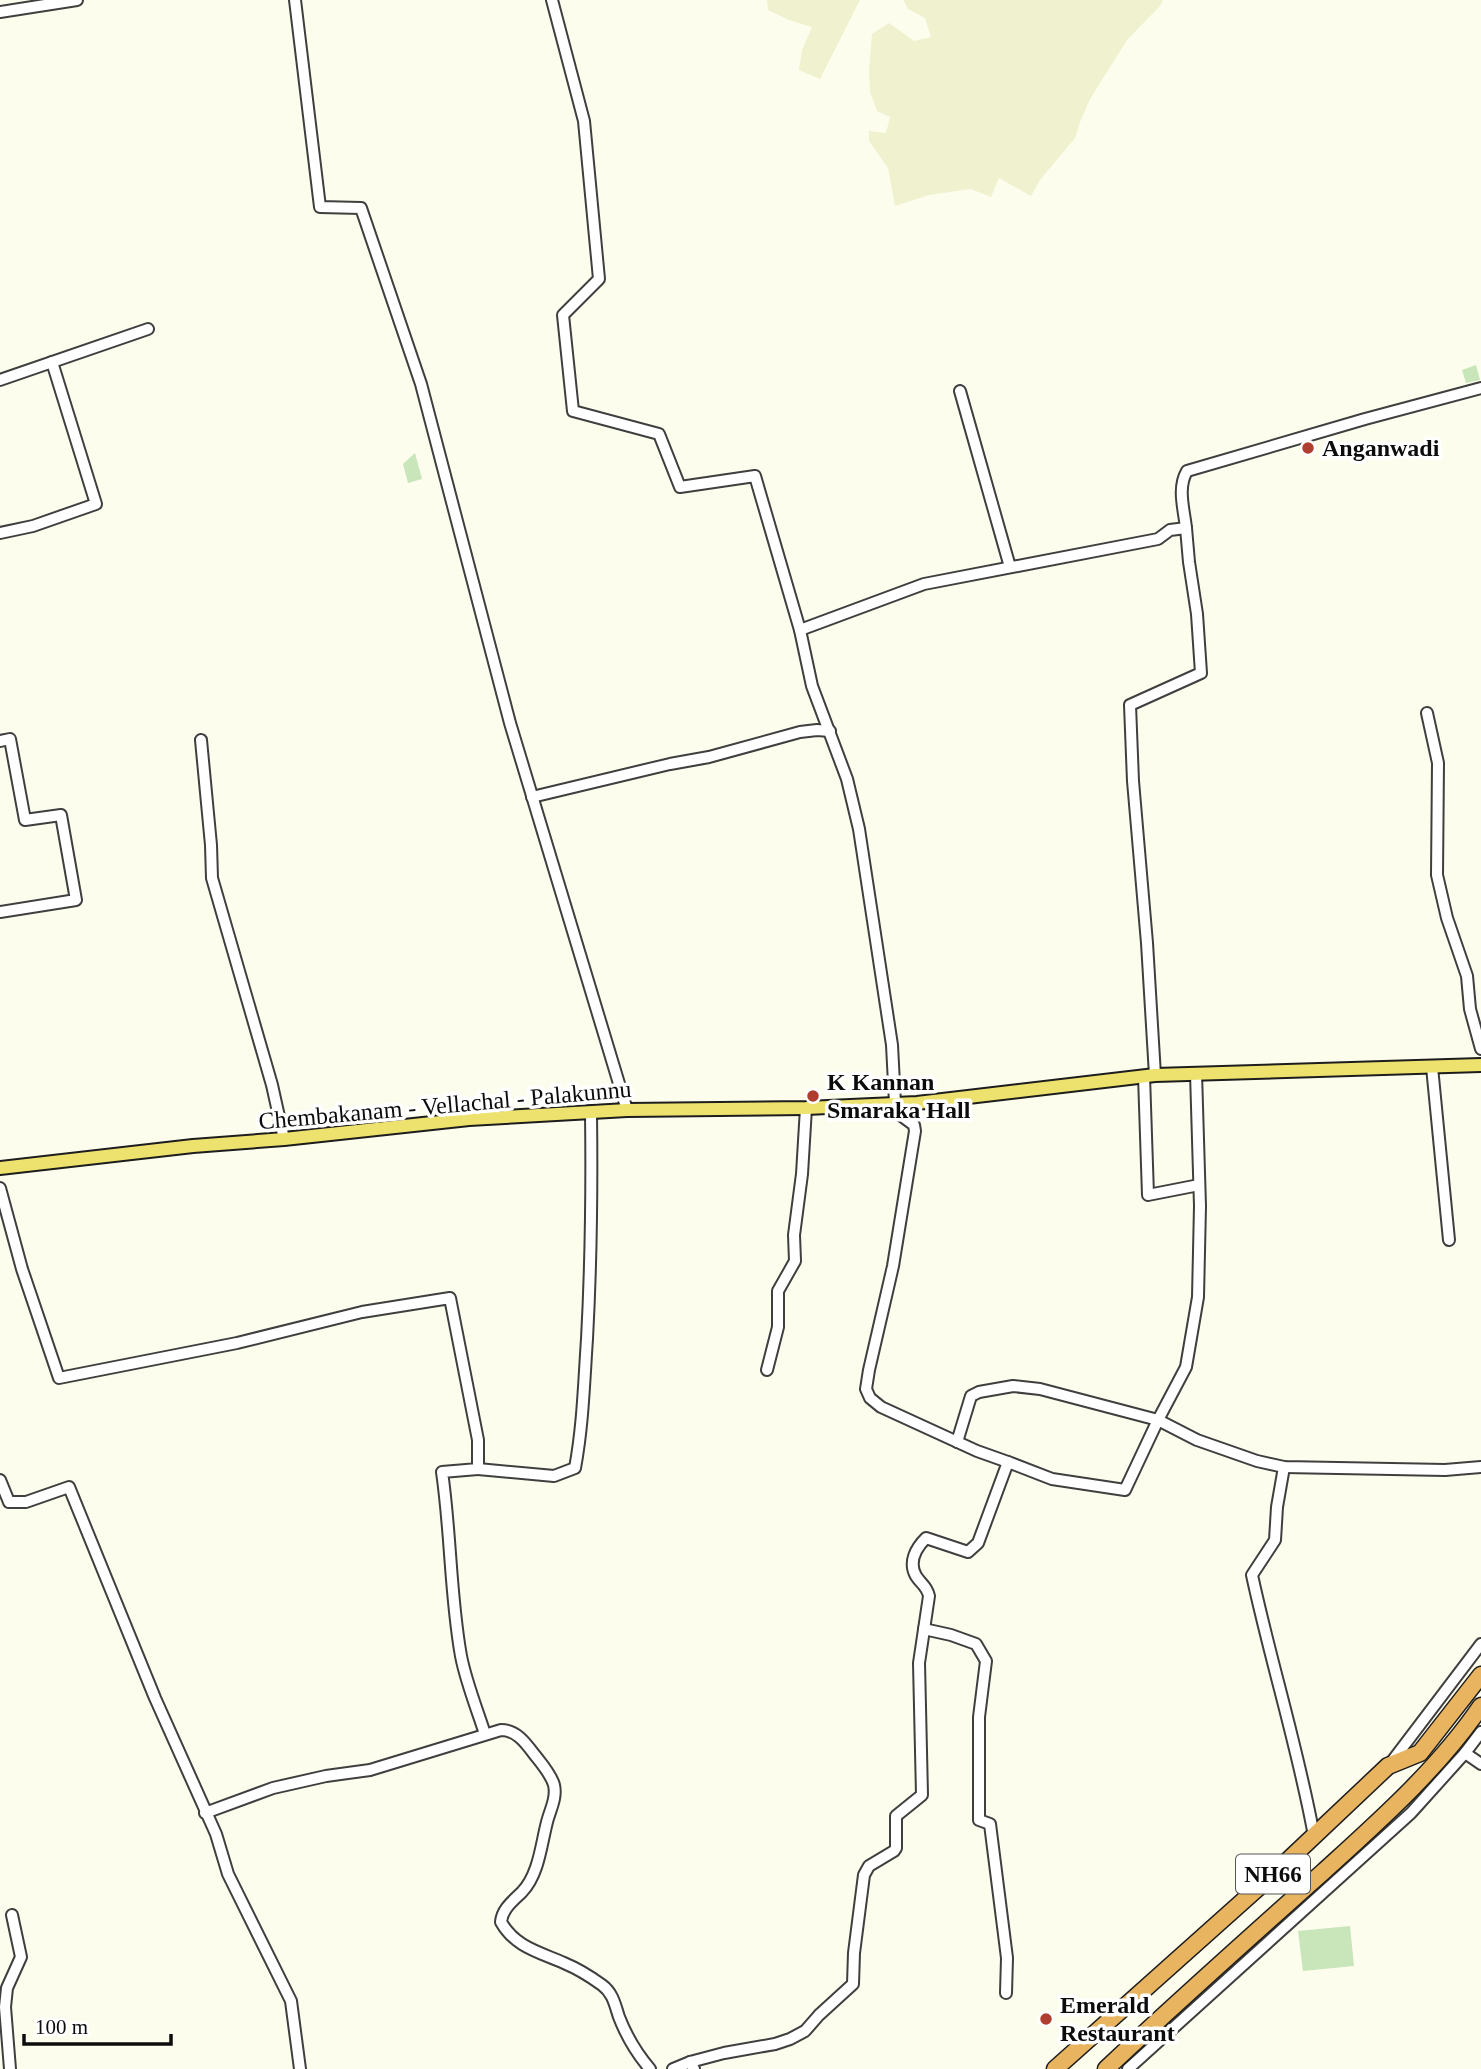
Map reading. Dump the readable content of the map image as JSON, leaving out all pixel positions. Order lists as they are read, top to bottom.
{
  "streets": {
    "highway": ["NH66"],
    "main road": ["Chembakanam - Vellachal - Palakunnu"]
  },
  "places": ["Anganwadi", "K Kannan Smaraka Hall", "Emerald Restaurant"],
  "scale_bar": "100 m"
}
